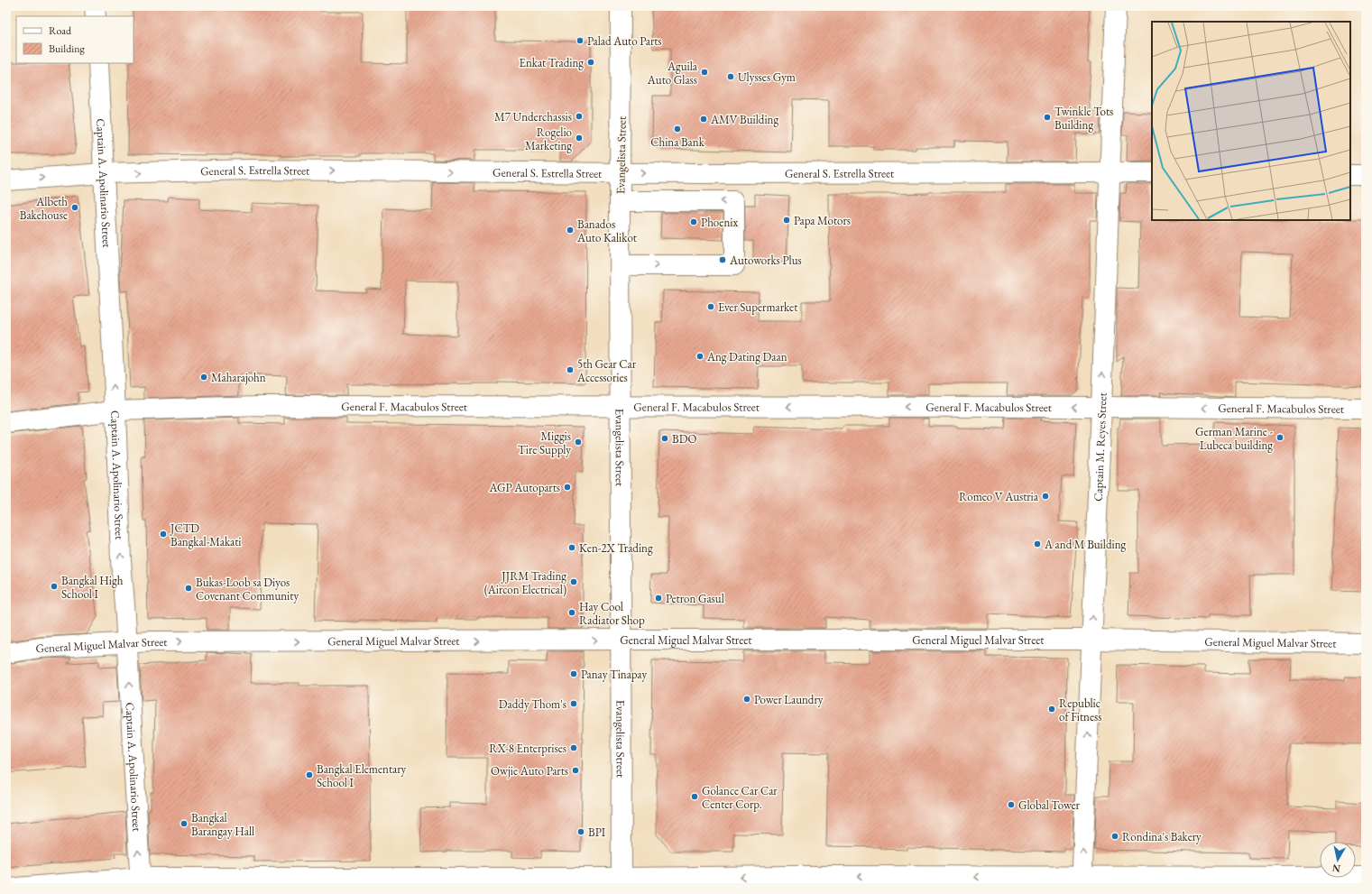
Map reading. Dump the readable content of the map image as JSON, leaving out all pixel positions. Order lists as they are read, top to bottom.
{
  "streets": {
    "street": [
      "Evangelista Street",
      "General S. Estrella Street",
      "Captain A. Apolinario Street",
      "General F. Macabulos Street",
      "Captain M. Reyes Street",
      "General Miguel Malvar Street"
    ]
  },
  "crossings": [
    ["Evangelista Street", "General S. Estrella Street"],
    ["Evangelista Street", "General F. Macabulos Street"],
    ["Evangelista Street", "General Miguel Malvar Street"],
    ["General S. Estrella Street", "Captain A. Apolinario Street"],
    ["General S. Estrella Street", "Captain M. Reyes Street"],
    ["Captain A. Apolinario Street", "General F. Macabulos Street"],
    ["Captain A. Apolinario Street", "General Miguel Malvar Street"],
    ["General F. Macabulos Street", "Captain M. Reyes Street"],
    ["Captain M. Reyes Street", "General Miguel Malvar Street"]
  ],
  "one_way": [
    "General S. Estrella Street",
    "Captain A. Apolinario Street",
    "General F. Macabulos Street",
    "Captain M. Reyes Street",
    "General Miguel Malvar Street"
  ],
  "places": [
    "Palad Auto Parts",
    "Enkat Trading",
    "Aguila Auto Glass",
    "Ulysses Gym",
    "M7 Underchassis",
    "Twinkle Tots Building",
    "AMV Building",
    "China Bank",
    "Rogelio Marketing",
    "Albeth Bakehouse",
    "Papa Motors",
    "Phoenix",
    "Banados Auto Kalikot",
    "Autoworks Plus",
    "Ever Supermarket",
    "Ang Dating Daan",
    "5th Gear Car Accessories",
    "Maharajohn",
    "German Marine - Lubeca building",
    "BDO",
    "Miggis Tire Supply",
    "AGP Autoparts",
    "Romeo V Austria",
    "JCTD Bangkal-Makati",
    "A and M Building",
    "Ken-2X Trading",
    "JJRM Trading (Aircon Electrical)",
    "Bangkal High School Ⅰ",
    "Bukas-Loob sa Diyos Covenant Community",
    "Petron Gasul",
    "Hay Cool Radiator Shop",
    "Panay Tinapay",
    "Power Laundry",
    "Daddy Thom's",
    "Republic of Fitness",
    "RX-8 Enterprises",
    "Owjie Auto Parts",
    "Bangkal Elementary School Ⅰ",
    "Golance Car Car Center Corp.",
    "Global Tower",
    "Bangkal Barangay Hall",
    "BPI",
    "Rondina's Bakery"
  ],
  "legend": ["Road", "Building"],
  "north": "bottom"
}
